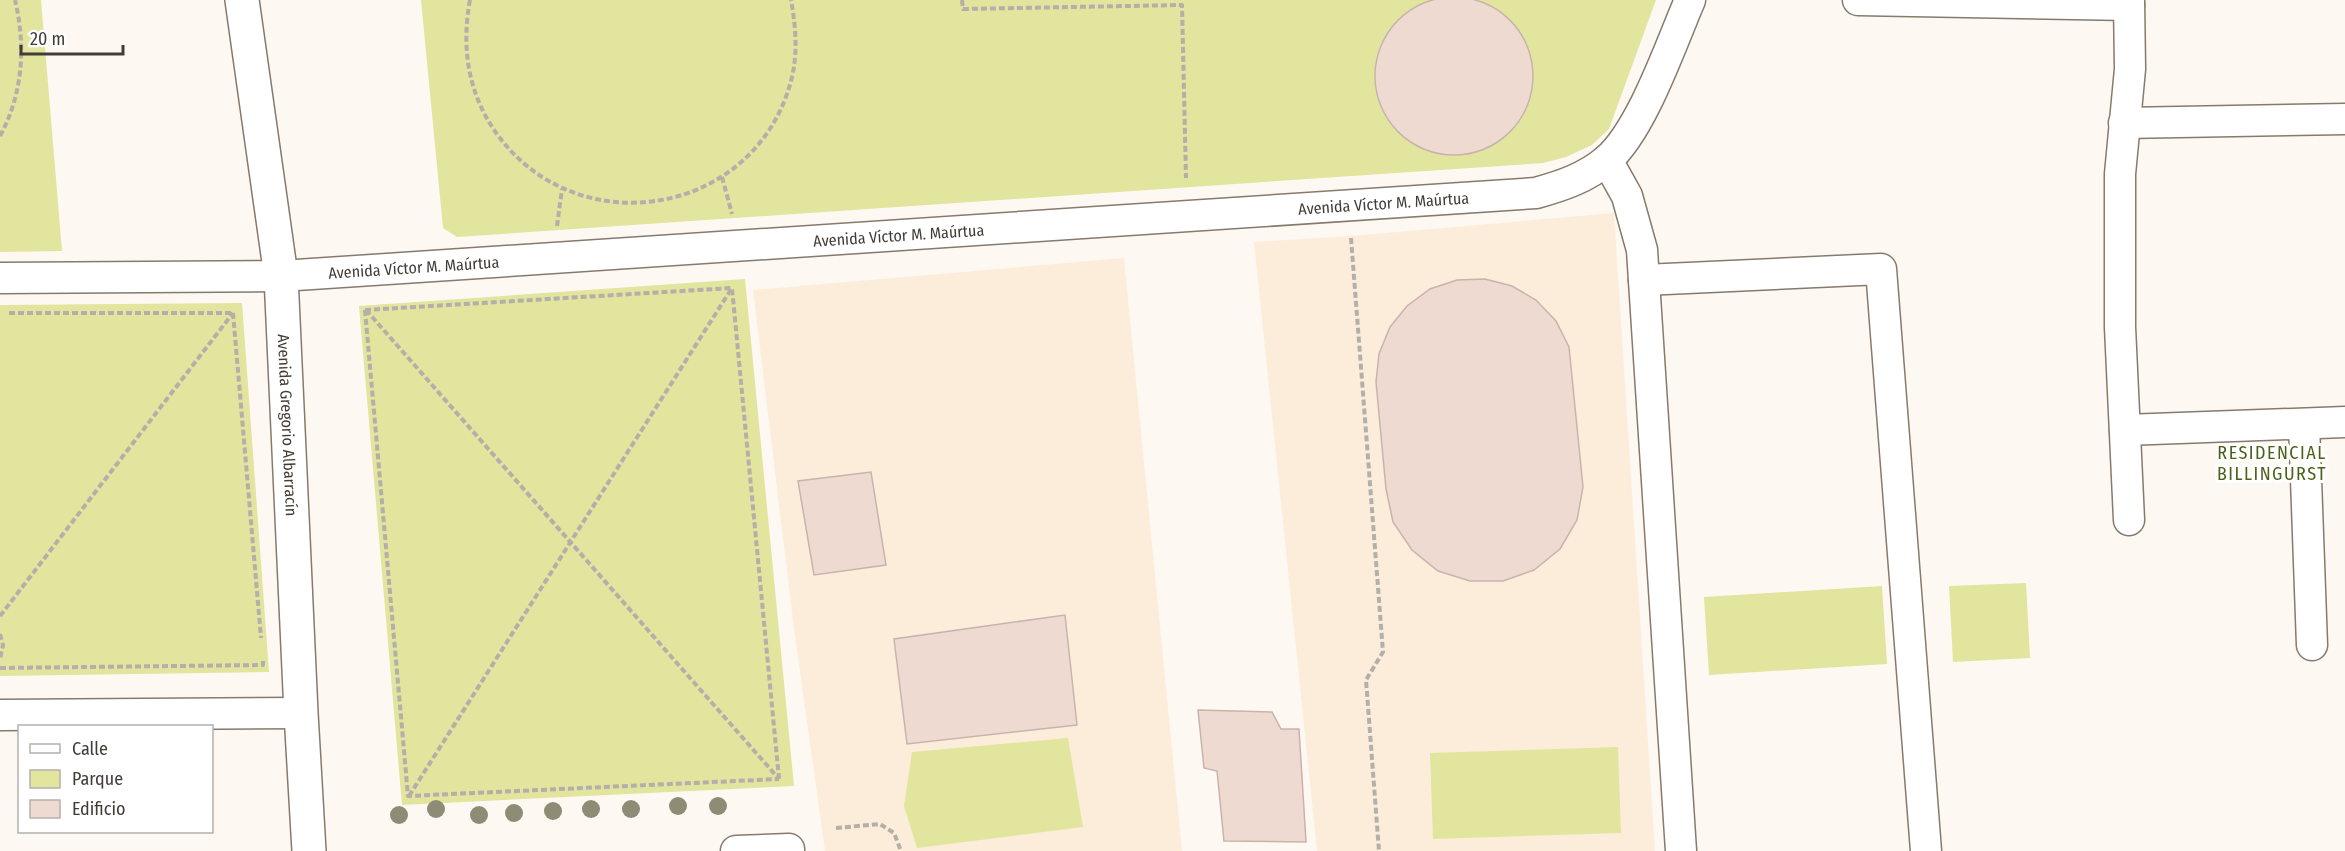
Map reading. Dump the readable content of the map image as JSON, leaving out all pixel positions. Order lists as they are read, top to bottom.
{
  "streets": {
    "street": ["Avenida Víctor M. Maúrtua", "Avenida Gregorio Albarracín"]
  },
  "crossings": [
    ["Avenida Víctor M. Maúrtua", "Avenida Gregorio Albarracín"]
  ],
  "districts": ["RESIDENCIAL BILLINGURST"],
  "legend": ["Calle", "Parque", "Edificio"],
  "scale_bar": "20 m"
}
